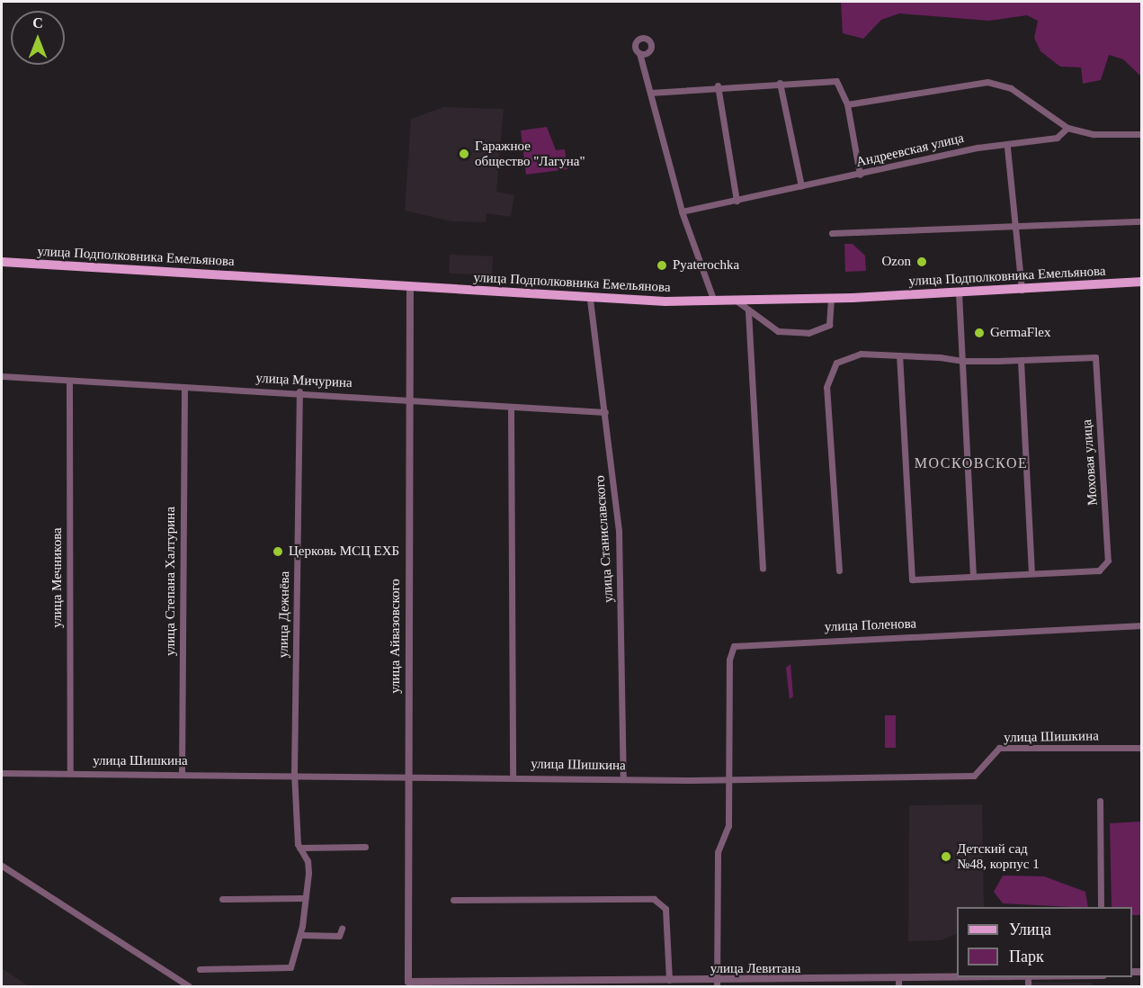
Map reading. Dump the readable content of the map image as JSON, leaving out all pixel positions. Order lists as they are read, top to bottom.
{
  "streets": {
    "main road": ["улица Подполковника Емельянова"],
    "street": [
      "Андреевская улица",
      "улица Мичурина",
      "Моховая улица",
      "улица Станиславского",
      "улица Мечникова",
      "улица Степана Халтурина",
      "улица Дежнёва",
      "улица Поленова",
      "улица Айвазовского",
      "улица Шишкина",
      "улица Левитана"
    ]
  },
  "crossings": [
    ["улица Подполковника Емельянова", "улица Станиславского"],
    ["улица Подполковника Емельянова", "улица Айвазовского"],
    ["улица Мичурина", "улица Станиславского"],
    ["улица Мичурина", "улица Мечникова"],
    ["улица Мичурина", "улица Степана Халтурина"],
    ["улица Мичурина", "улица Дежнёва"],
    ["улица Мичурина", "улица Айвазовского"],
    ["улица Станиславского", "улица Шишкина"],
    ["улица Мечникова", "улица Шишкина"],
    ["улица Степана Халтурина", "улица Шишкина"],
    ["улица Дежнёва", "улица Шишкина"],
    ["улица Поленова", "улица Шишкина"],
    ["улица Айвазовского", "улица Шишкина"],
    ["улица Айвазовского", "улица Левитана"]
  ],
  "districts": ["МОСКОВСКОЕ"],
  "places": [
    "Гаражное общество \"Лагуна\"",
    "Ozon",
    "Pyaterochka",
    "GermaFlex",
    "Церковь МСЦ ЕХБ",
    "Детский сад №48, корпус 1"
  ],
  "legend": ["Улица", "Парк"],
  "north": "top"
}
